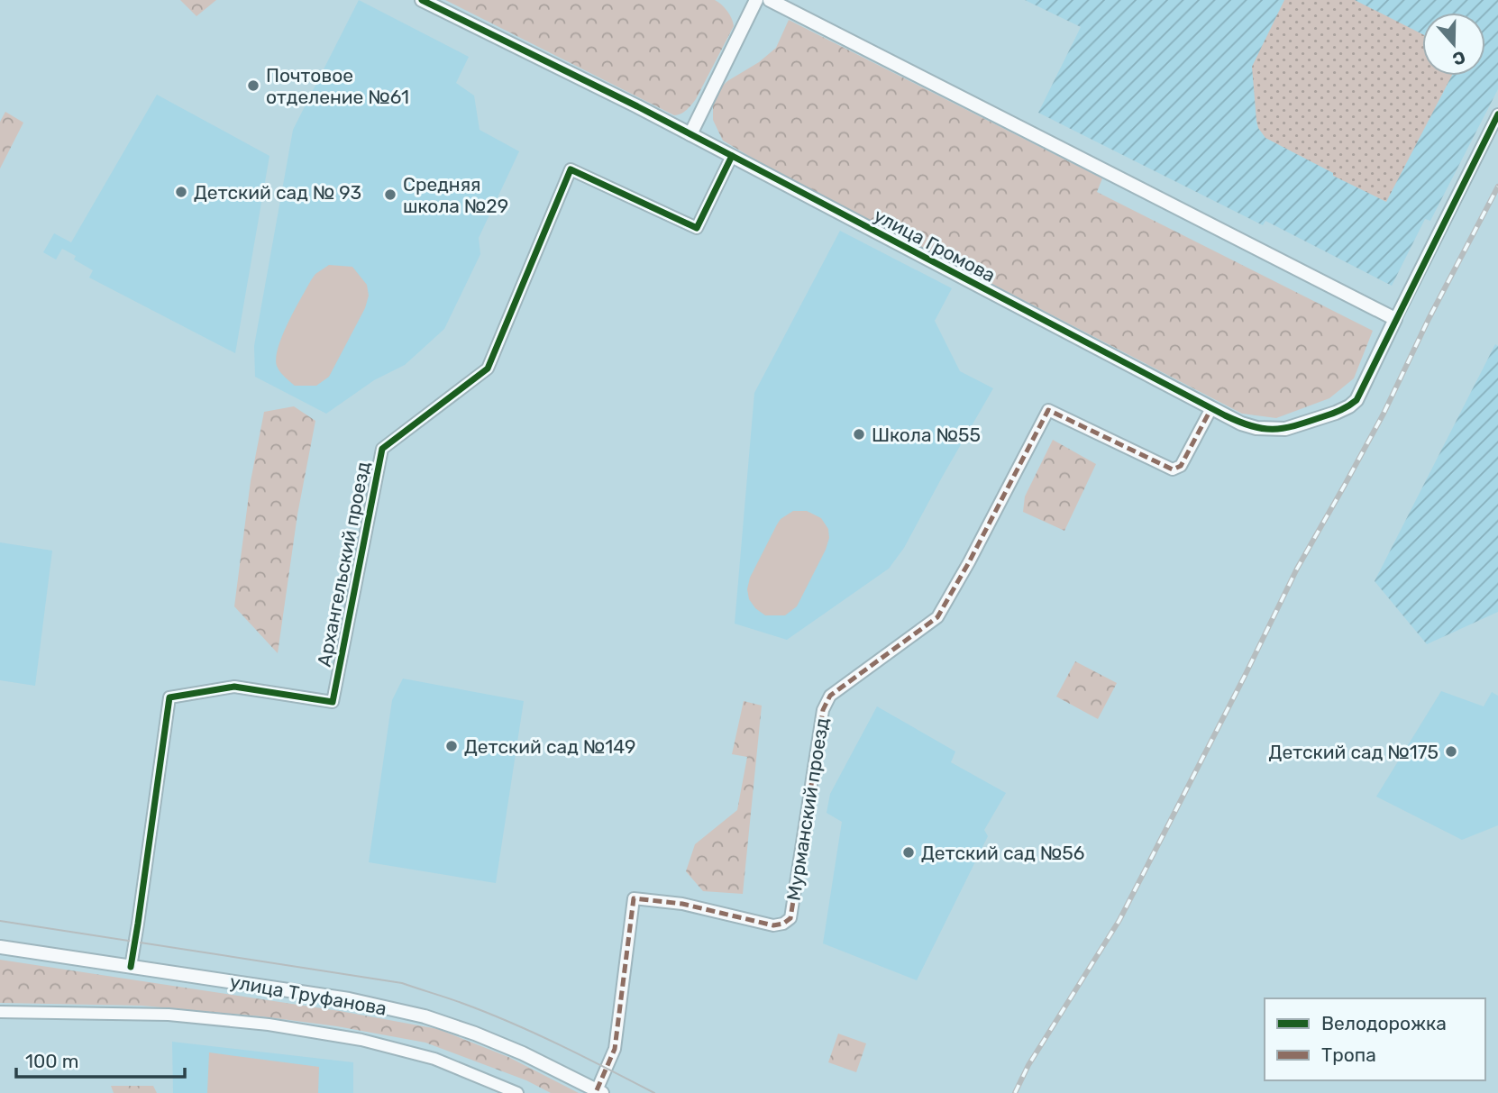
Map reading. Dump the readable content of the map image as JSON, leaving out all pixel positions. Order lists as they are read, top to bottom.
{
  "streets": {
    "street": [
      "улица Громова",
      "Архангельский проезд",
      "Мурманский проезд",
      "улица Труфанова"
    ]
  },
  "crossings": [
    ["улица Громова", "Архангельский проезд"],
    ["улица Громова", "Мурманский проезд"],
    ["Архангельский проезд", "улица Труфанова"],
    ["Мурманский проезд", "улица Труфанова"]
  ],
  "places": [
    "Почтовое отделение №61",
    "Детский сад № 93",
    "Средняя школа №29",
    "Школа №55",
    "Детский сад №149",
    "Детский сад №175",
    "Детский сад №56"
  ],
  "legend": ["Велодорожка", "Тропа"],
  "scale_bar": "100 m",
  "north": "bottom"
}
